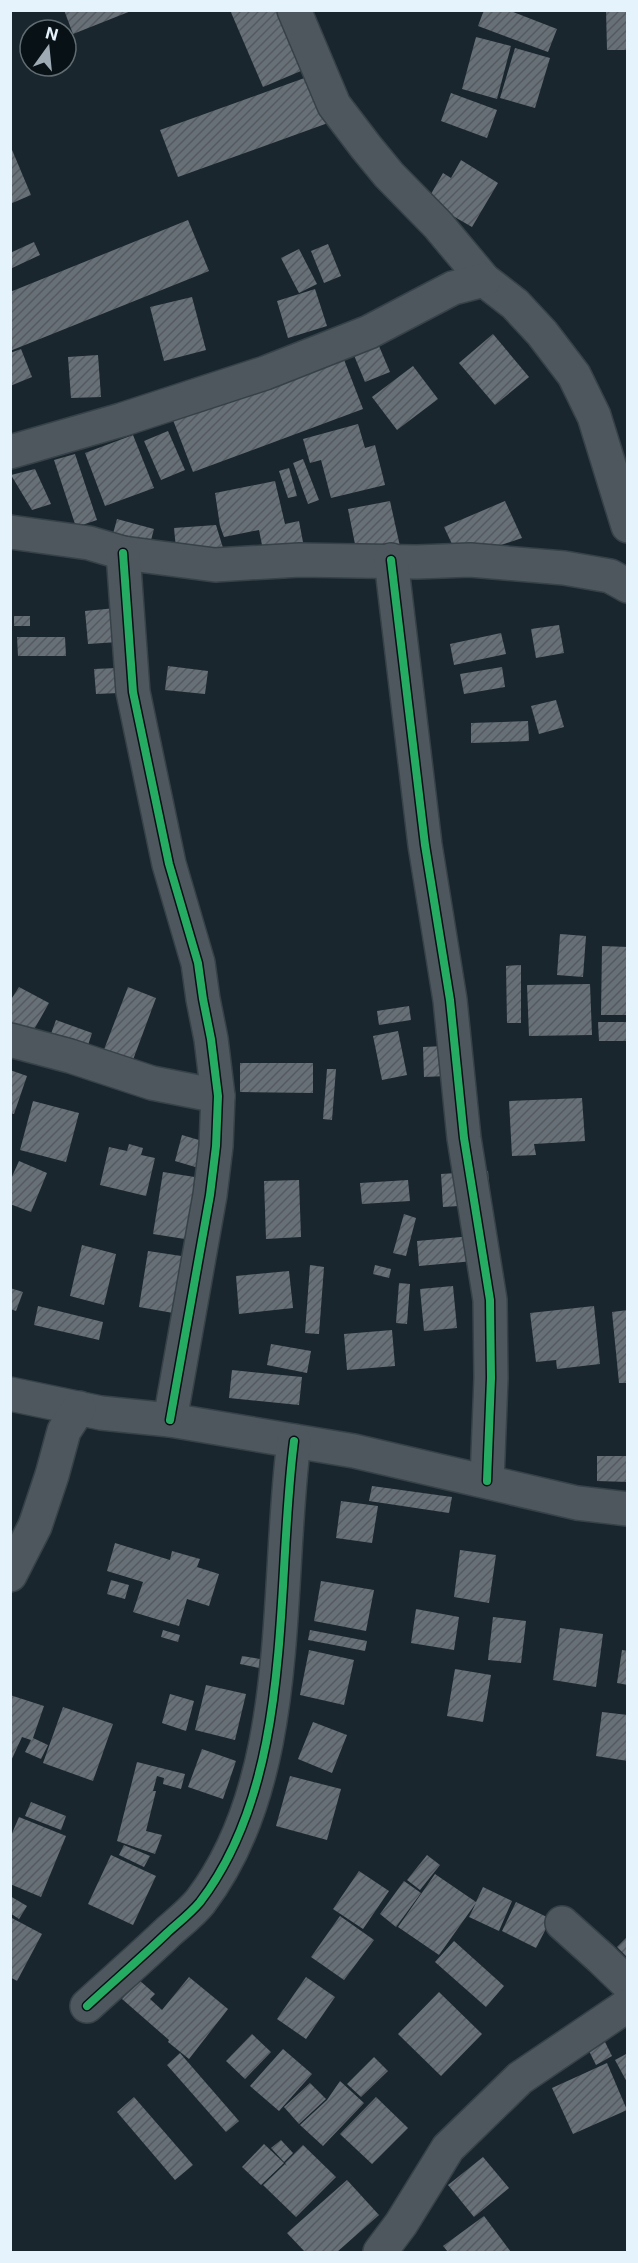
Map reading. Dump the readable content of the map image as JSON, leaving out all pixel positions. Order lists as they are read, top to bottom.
{
  "north": "top"
}
